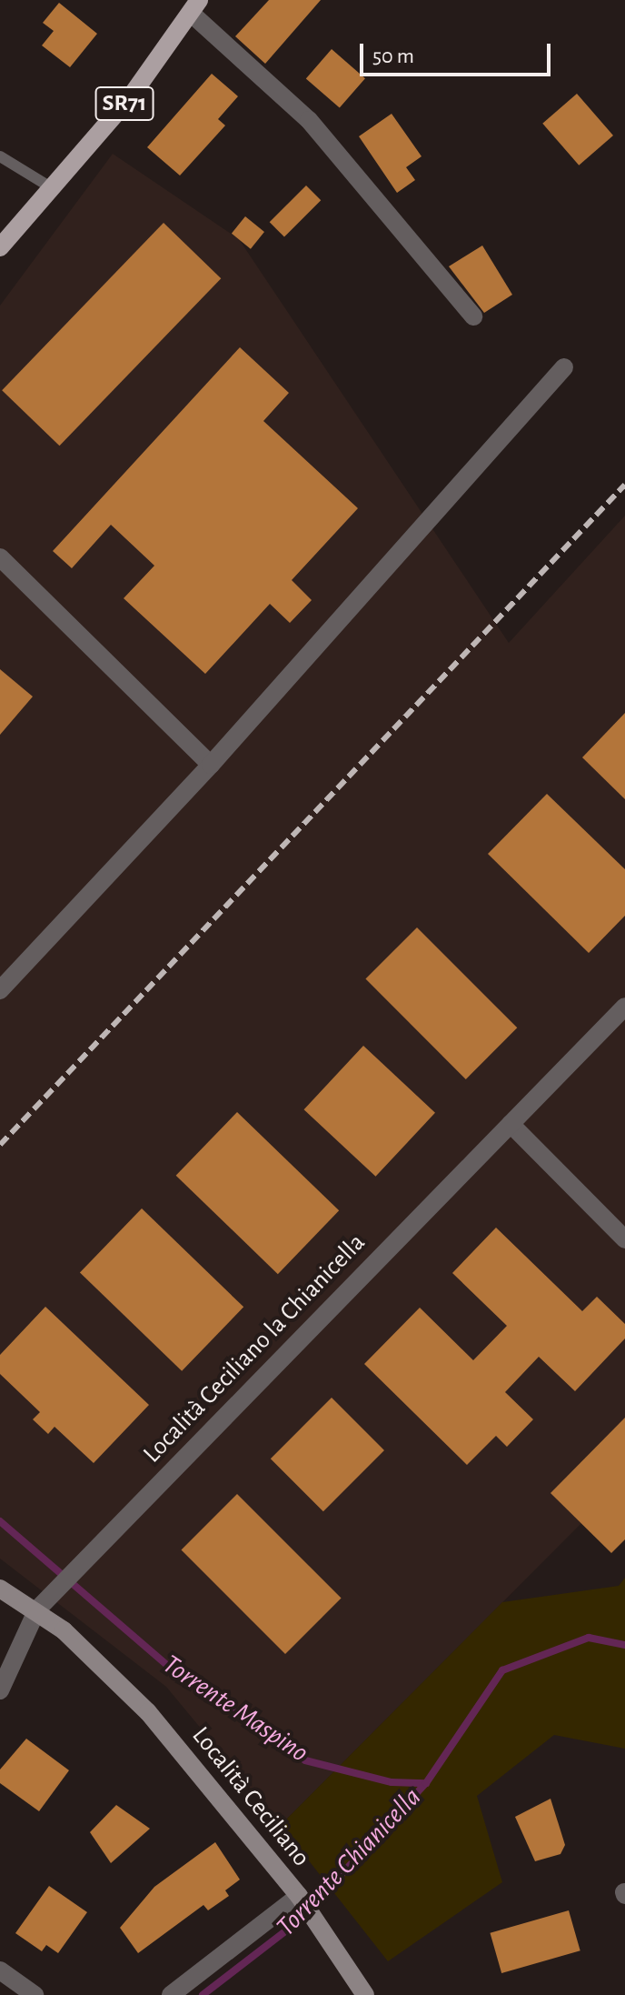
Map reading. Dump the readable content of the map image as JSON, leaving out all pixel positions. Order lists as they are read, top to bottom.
{
  "streets": {
    "main road": ["SR71"],
    "street": ["Località Ceciliano la Chianicella", "Località Ceciliano"]
  },
  "crossings": [
    ["Località Ceciliano la Chianicella", "Località Ceciliano"]
  ],
  "water": ["Torrente Maspino", "Torrente Chianicella"],
  "scale_bar": "50 m"
}
